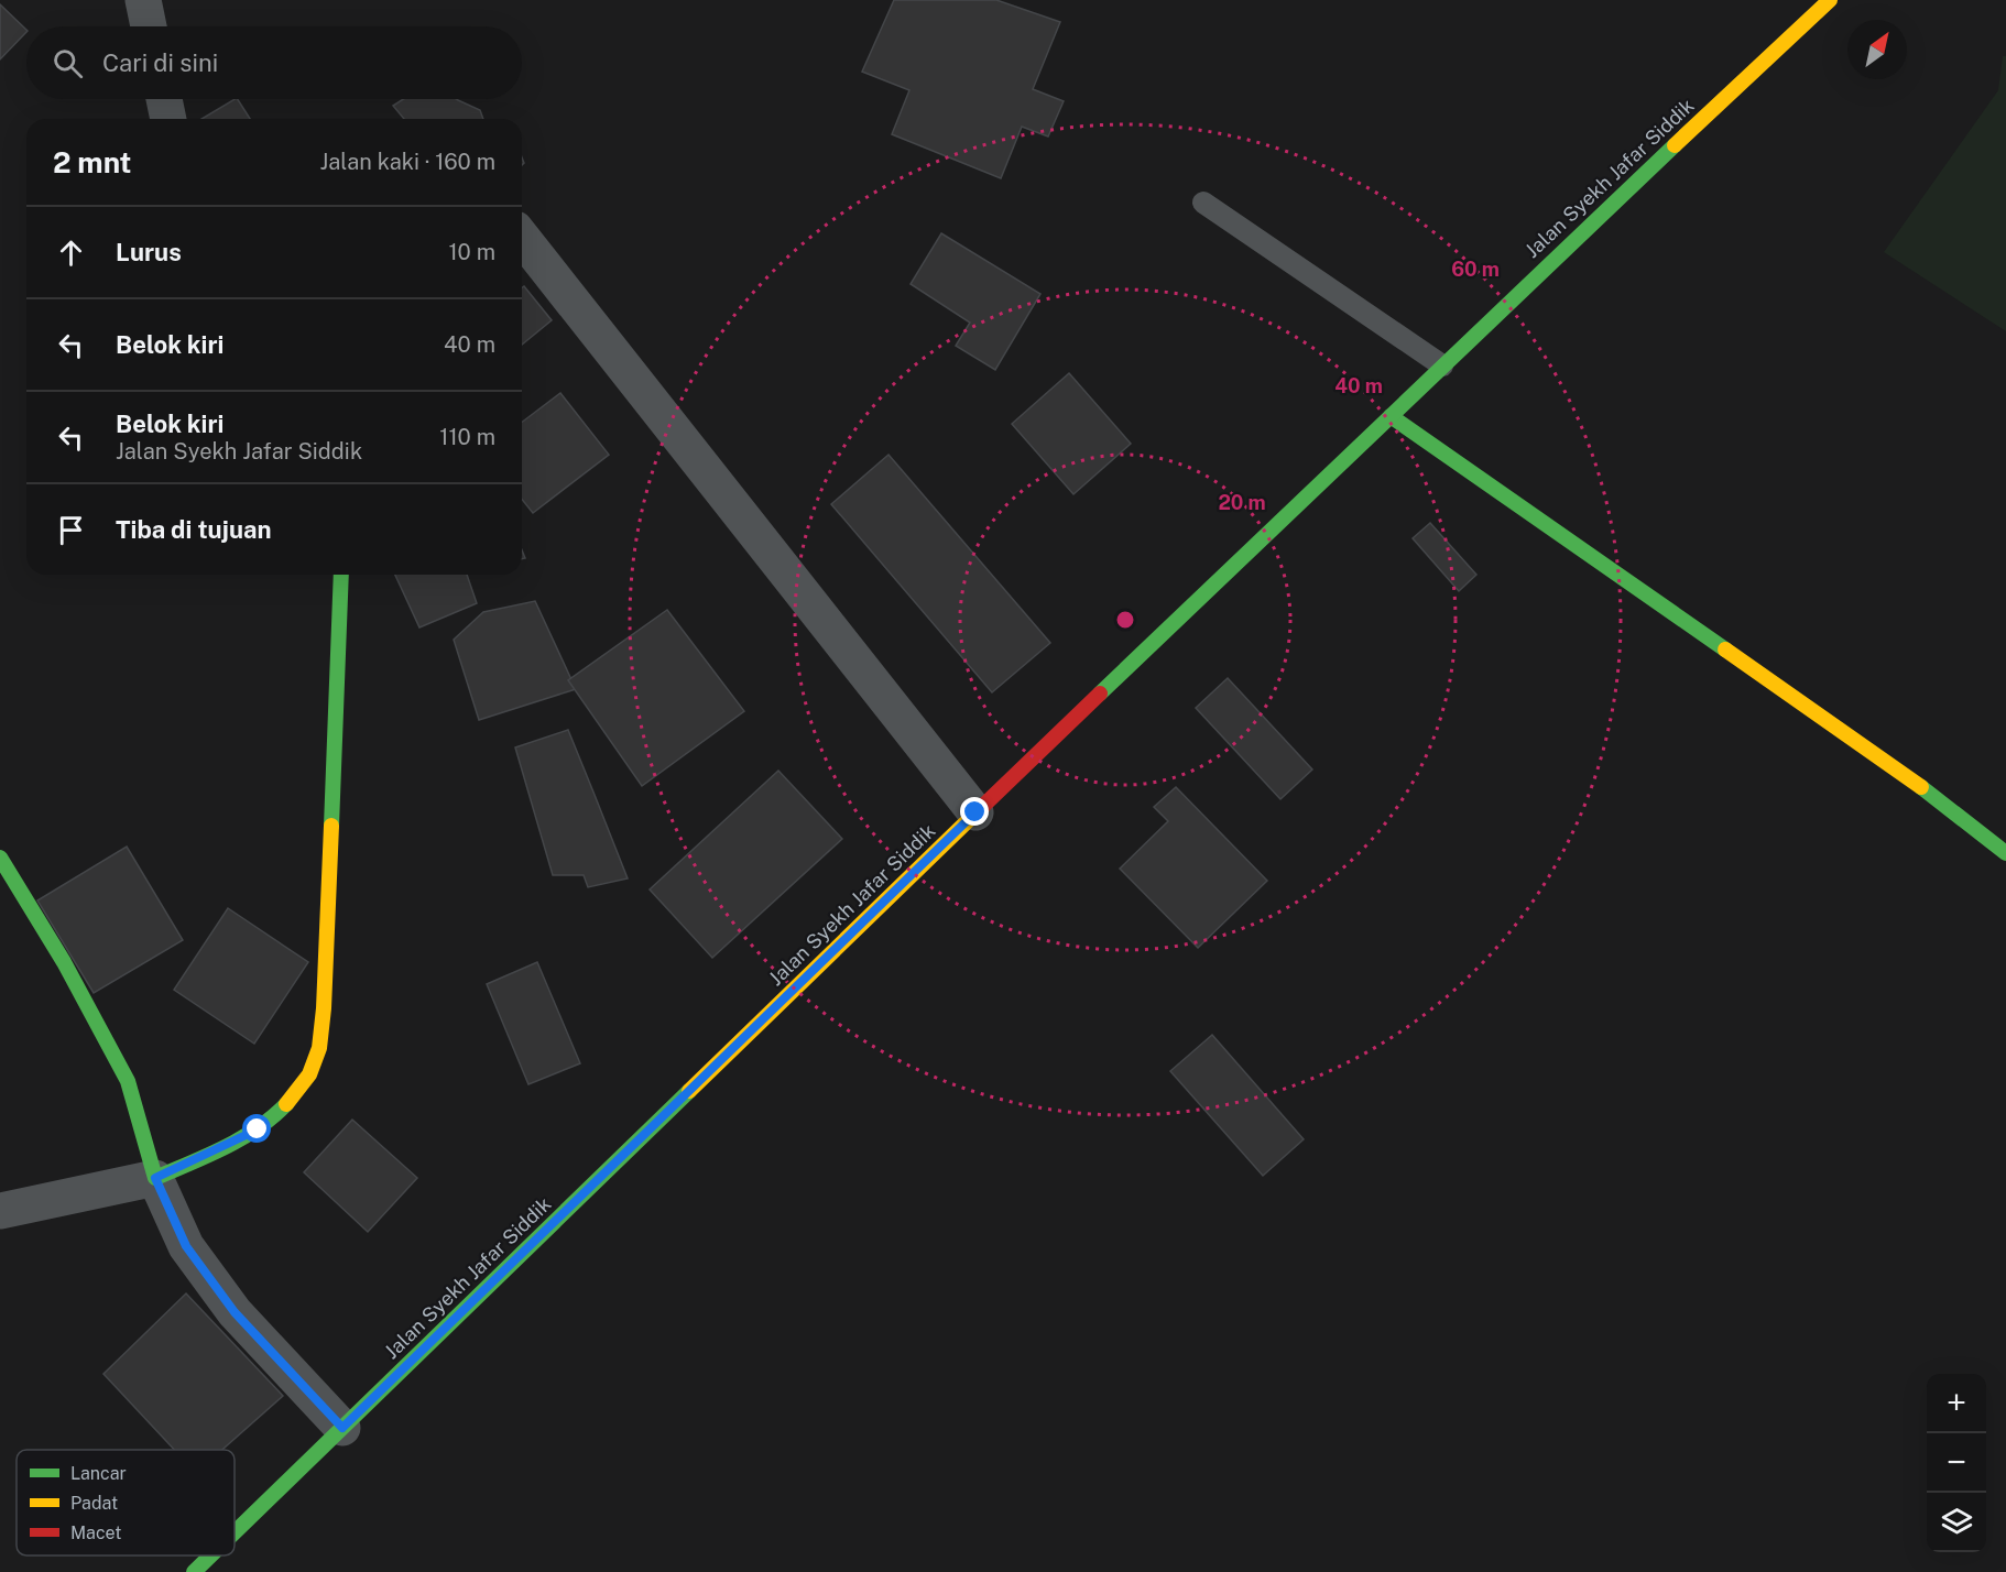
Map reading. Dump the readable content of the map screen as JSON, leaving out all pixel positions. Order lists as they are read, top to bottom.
{
  "streets": {
    "main road": ["Jalan Syekh Jafar Siddik"]
  },
  "legend": ["Lancar", "Padat", "Macet"],
  "north": "top right",
  "page": {
    "search": "Cari di sini",
    "heading": ["2 mnt", "Jalan kaki · 160 m"],
    "list": [
      ["Lurus", "10 m"],
      ["Belok kiri", "40 m"],
      ["Belok kiri", "Jalan Syekh Jafar Siddik", "110 m"],
      "Tiba di tujuan"
    ],
    "map_buttons": ["+", "−"]
  },
  "rings": ["60 m", "40 m", "20 m"]
}
